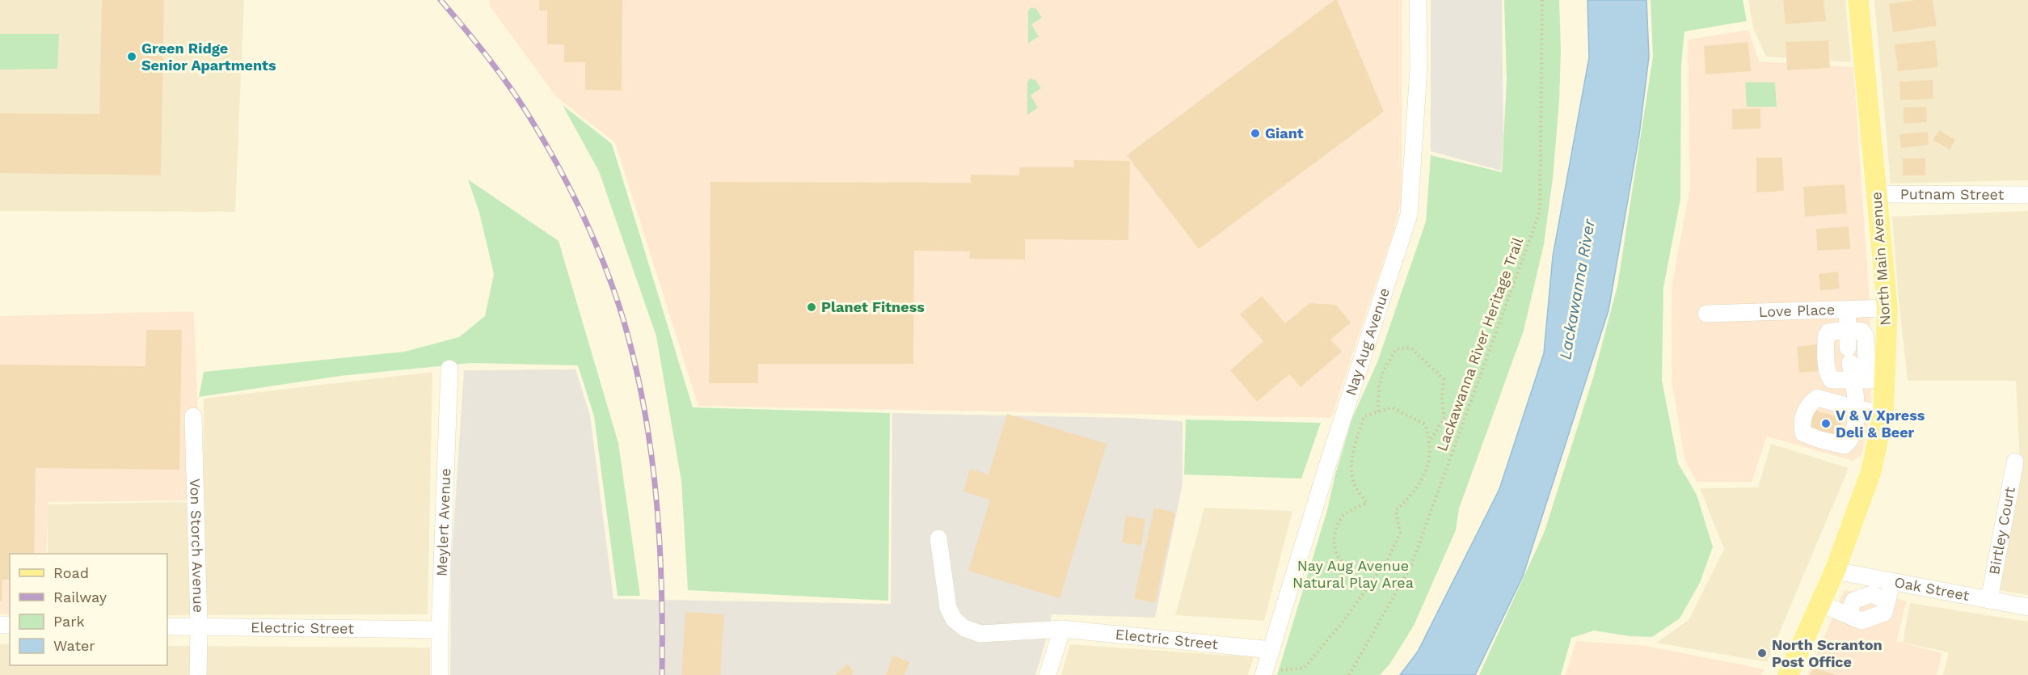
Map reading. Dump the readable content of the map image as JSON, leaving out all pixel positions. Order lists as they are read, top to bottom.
{
  "streets": {
    "main road": ["North Main Avenue"],
    "street": [
      "Putnam Street",
      "Love Place",
      "Nay Aug Avenue",
      "Meylert Avenue",
      "Birtley Court",
      "Von Storch Avenue",
      "Oak Street",
      "Electric Street"
    ],
    "path": ["Lackawanna River Heritage Trail"]
  },
  "crossings": [
    ["Putnam Street", "North Main Avenue"],
    ["North Main Avenue", "Love Place"],
    ["North Main Avenue", "Oak Street"],
    ["Nay Aug Avenue", "Electric Street"],
    ["Meylert Avenue", "Electric Street"],
    ["Birtley Court", "Oak Street"],
    ["Von Storch Avenue", "Electric Street"]
  ],
  "water": ["Lackawanna River"],
  "parks": ["Nay Aug Avenue Natural Play Area"],
  "places": [
    "Green Ridge Senior Apartments",
    "Giant",
    "Planet Fitness",
    "V & V Xpress Deli & Beer",
    "North Scranton Post Office"
  ],
  "legend": [
    "Road",
    "Railway",
    "Park",
    "Water"
  ]
}
